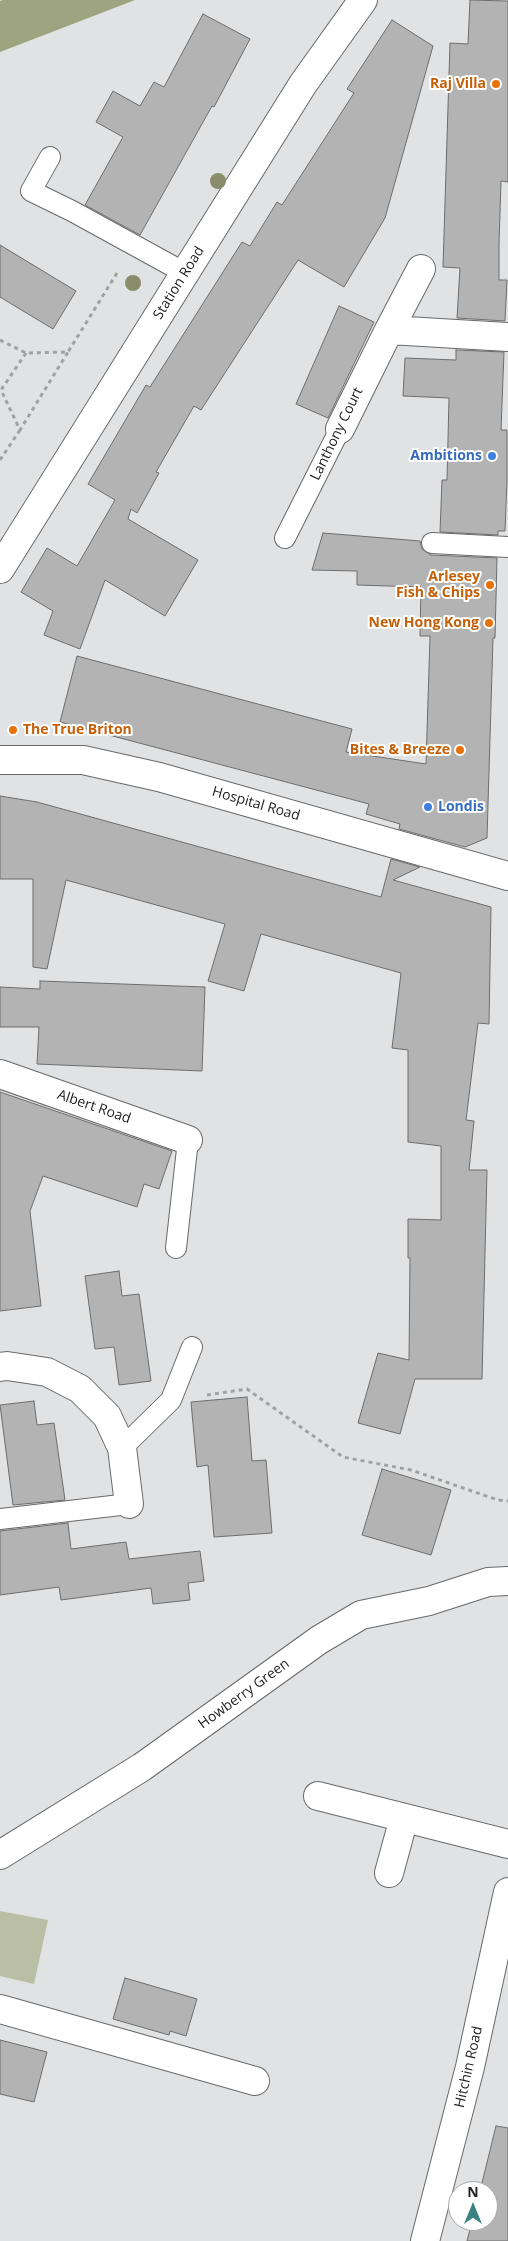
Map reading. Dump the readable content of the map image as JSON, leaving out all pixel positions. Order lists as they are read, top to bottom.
{
  "streets": {
    "street": [
      "Station Road",
      "Lanthony Court",
      "Hospital Road",
      "Albert Road",
      "Howberry Green",
      "Hitchin Road"
    ]
  },
  "places": [
    "Raj Villa",
    "Ambitions",
    "Arlesey Fish & Chips",
    "New Hong Kong",
    "The True Briton",
    "Bites & Breeze",
    "Londis"
  ],
  "north": "top"
}
